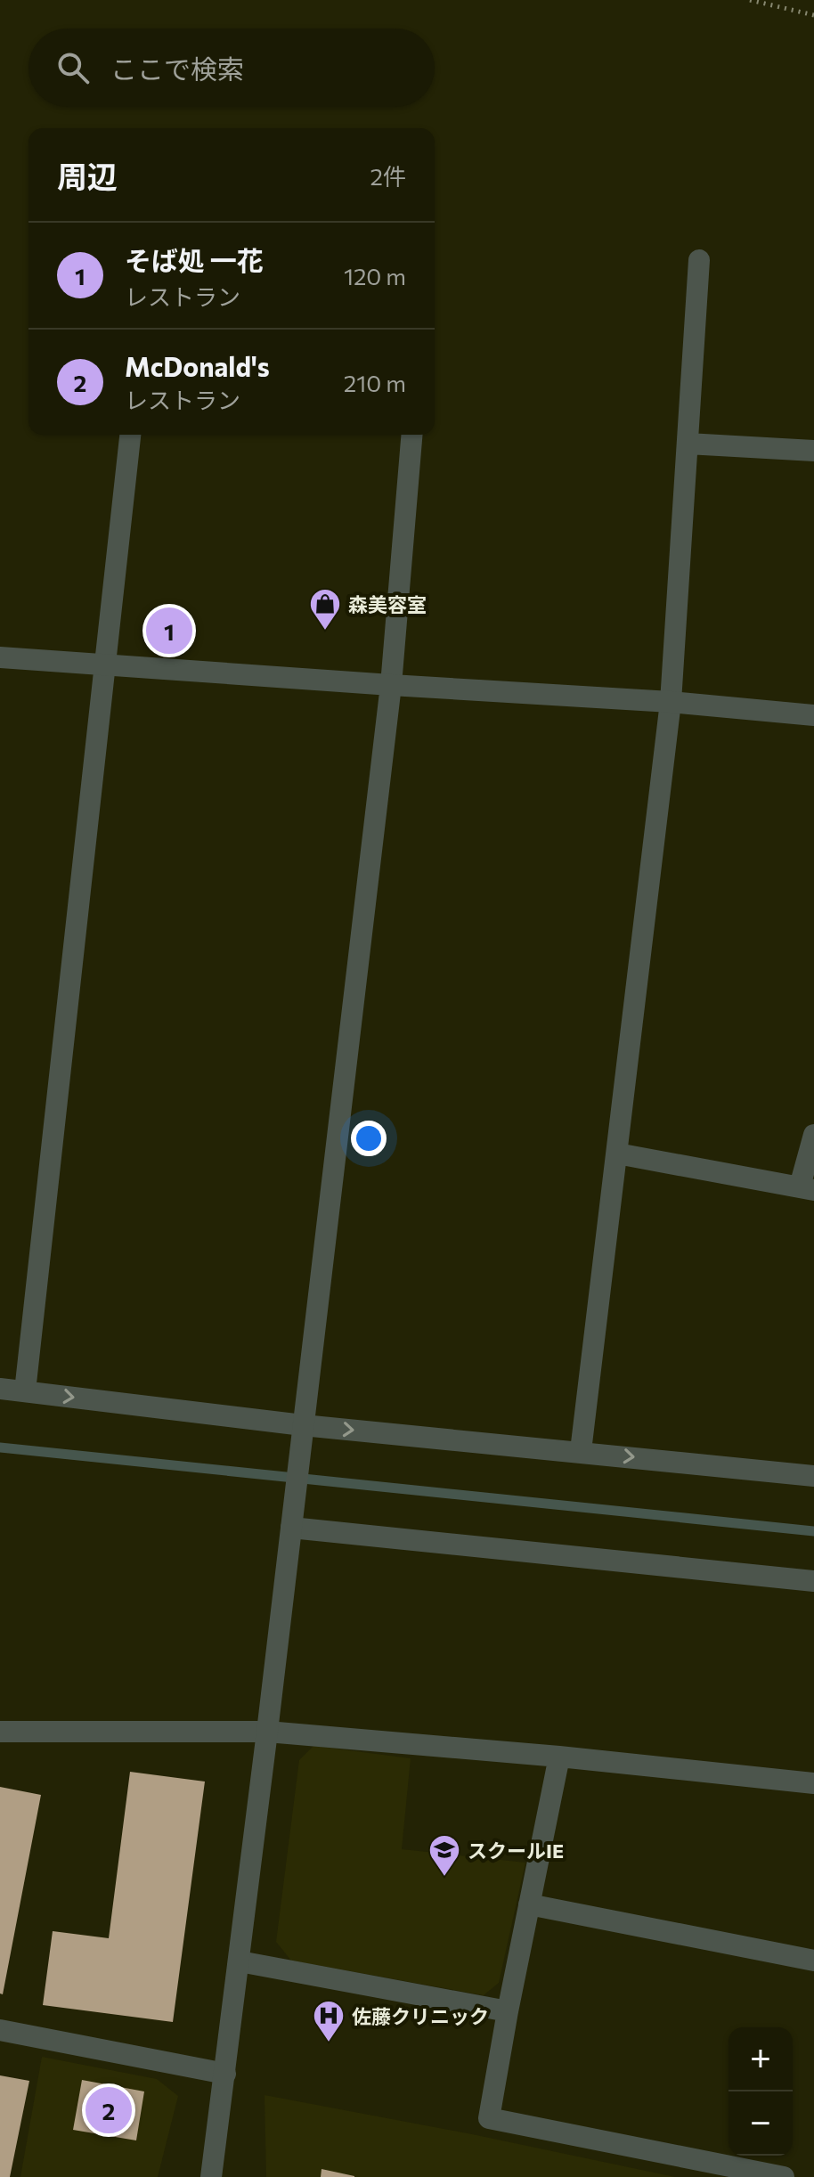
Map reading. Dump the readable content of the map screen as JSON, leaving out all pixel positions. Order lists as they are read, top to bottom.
{
  "places": {
    "shop": ["森美容室"],
    "school or university": ["スクールIE"],
    "hospital": ["佐藤クリニック"]
  },
  "page": {
    "search": "ここで検索",
    "heading": ["周辺", "2件"],
    "list": [
      {
        "mark": "1",
        "name": "そば処 一花",
        "note": "レストラン",
        "value": "120 m"
      },
      {
        "mark": "2",
        "name": "McDonald's",
        "note": "レストラン",
        "value": "210 m"
      }
    ],
    "pins": ["1", "2"],
    "map_buttons": ["+", "−"]
  }
}
